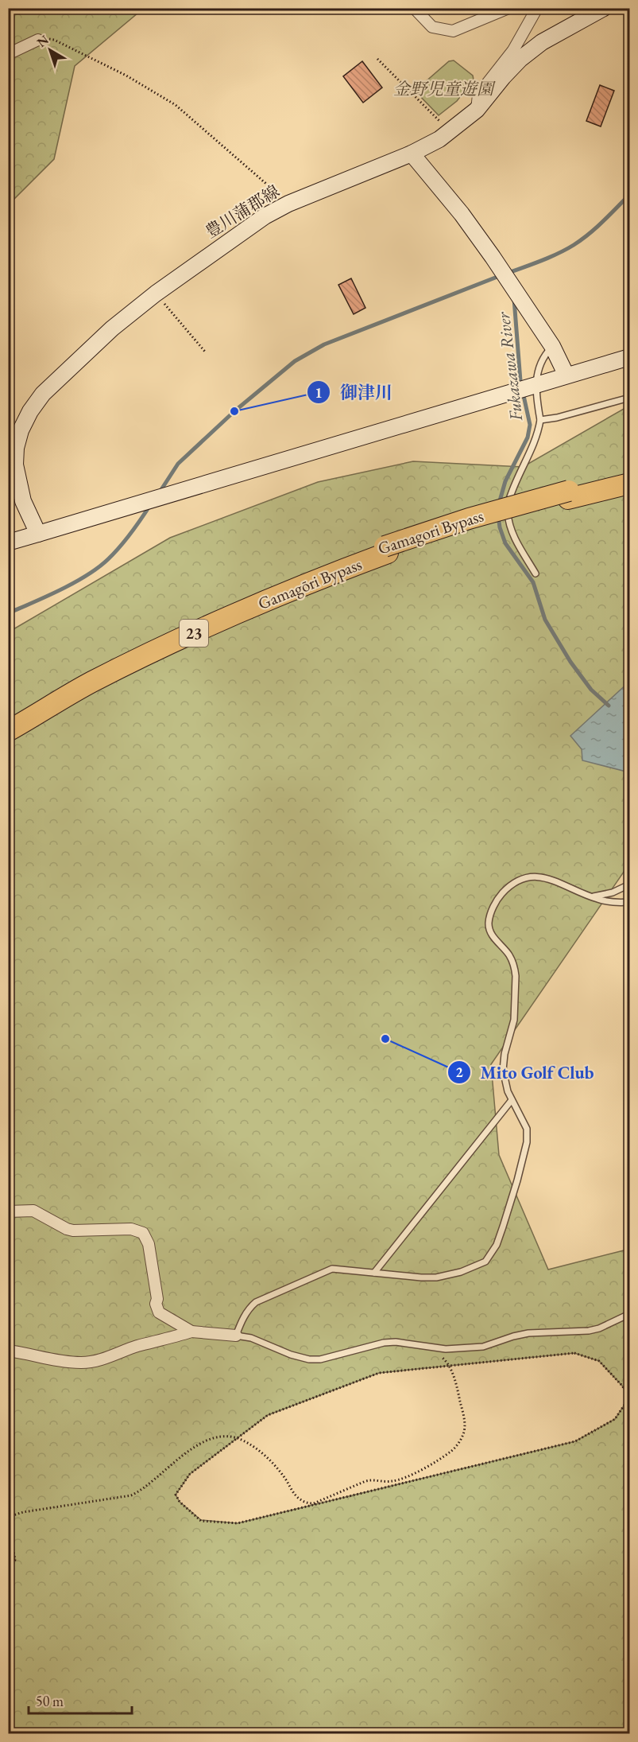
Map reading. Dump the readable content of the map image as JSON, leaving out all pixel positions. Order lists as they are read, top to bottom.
{
  "streets": {
    "highway": ["Gamagori Bypass", "Gamagōri Bypass", "23"],
    "main road": ["豊川蒲郡線"]
  },
  "crossings": [
    ["Gamagori Bypass", "Gamagōri Bypass"],
    ["Gamagōri Bypass", "23"]
  ],
  "water": ["Fukazawa River"],
  "parks": ["金野児童遊園"],
  "places": ["御津川", "Mito Golf Club"],
  "scale_bar": "50 m",
  "north": "top left"
}
